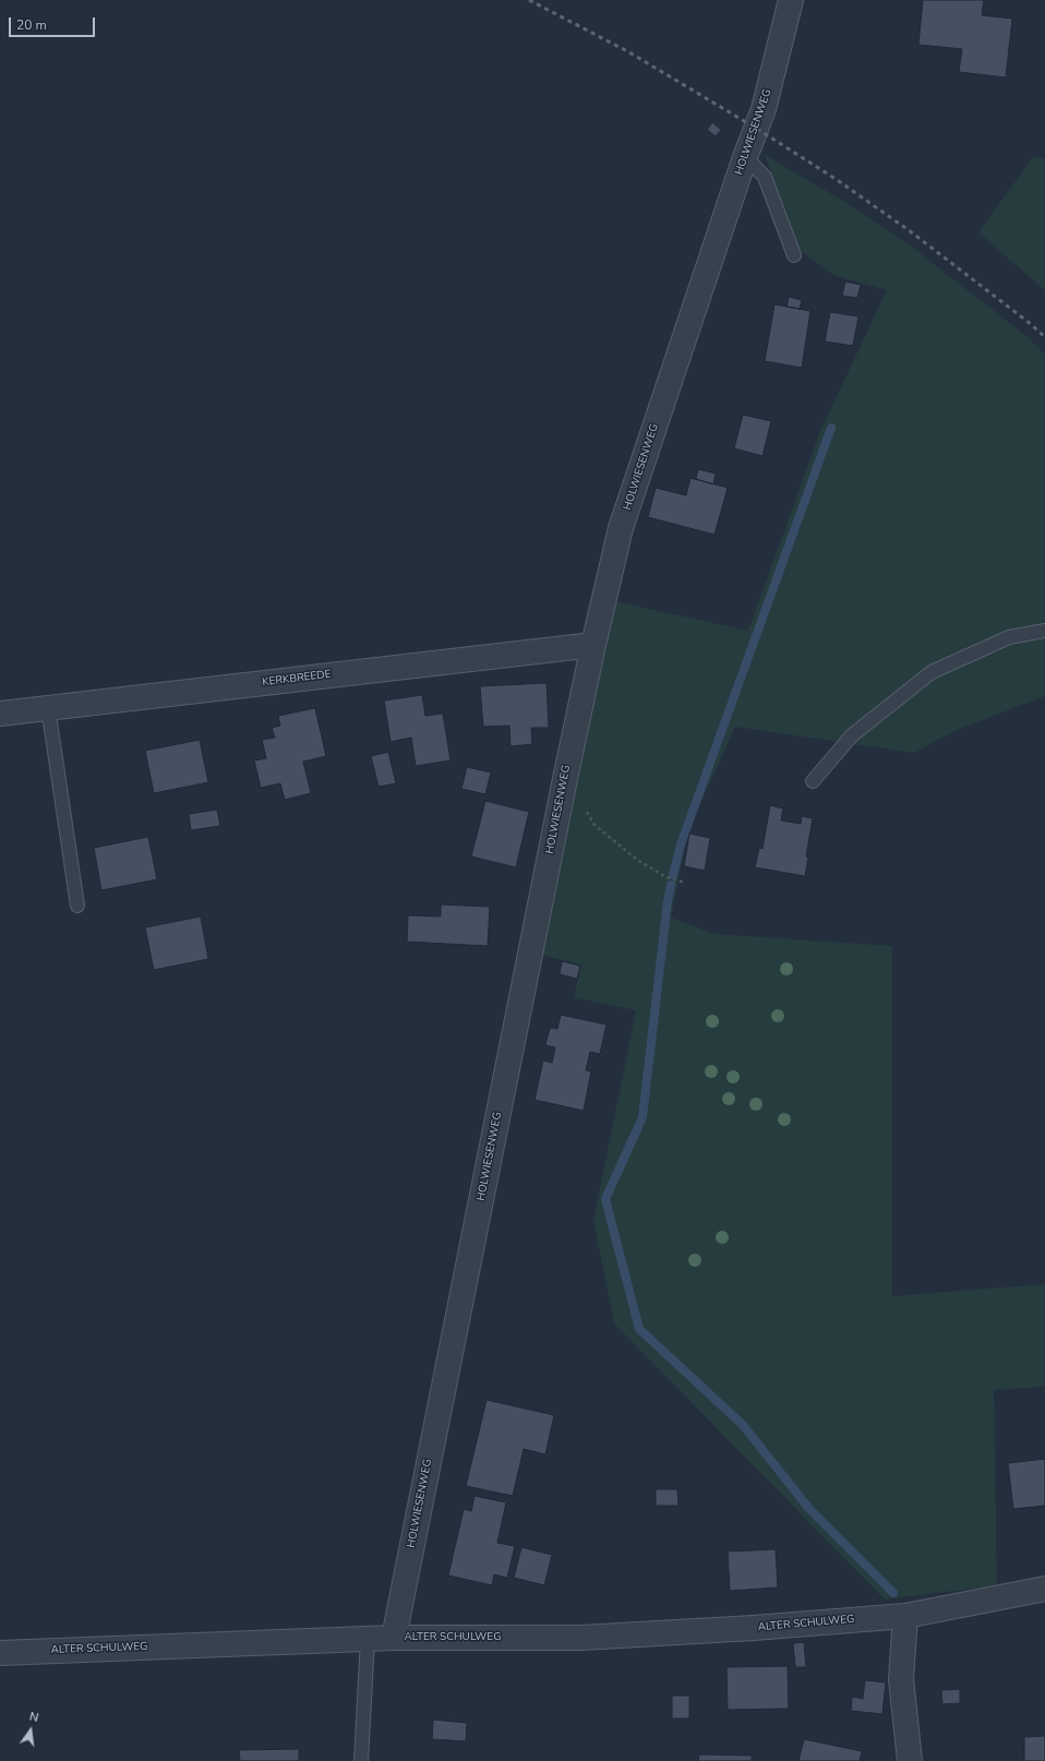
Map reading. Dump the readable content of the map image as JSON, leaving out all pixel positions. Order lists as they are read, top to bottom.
{
  "streets": {
    "street": ["HOLWIESENWEG", "KERKBREEDE", "ALTER SCHULWEG"]
  },
  "crossings": [
    ["HOLWIESENWEG", "KERKBREEDE"],
    ["HOLWIESENWEG", "ALTER SCHULWEG"]
  ],
  "scale_bar": "20 m",
  "north": "top"
}
